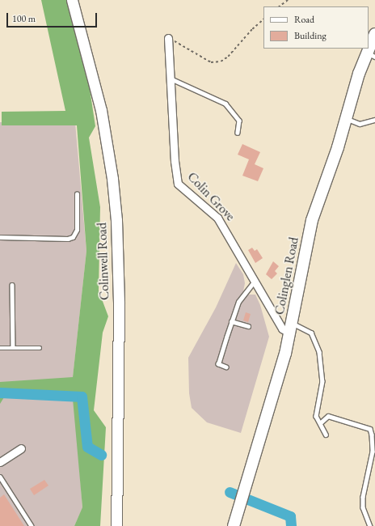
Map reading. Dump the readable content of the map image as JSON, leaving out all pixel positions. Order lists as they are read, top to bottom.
{
  "streets": {
    "main road": ["Colinglen Road"],
    "street": ["Colin Grove", "Colinwell Road"]
  },
  "crossings": [
    ["Colin Grove", "Colinglen Road"]
  ],
  "legend": ["Road", "Building"],
  "scale_bar": "100 m"
}
